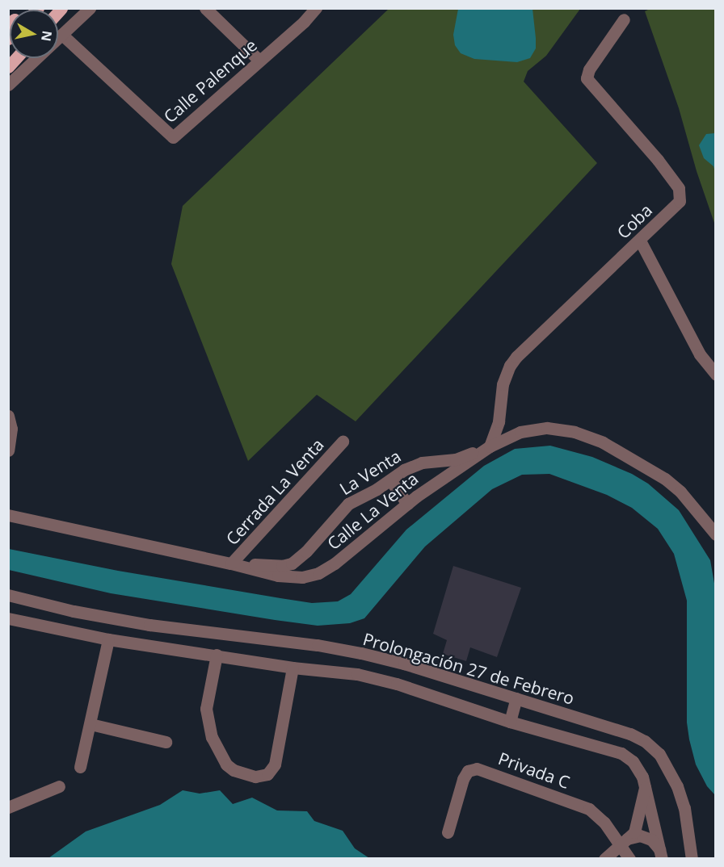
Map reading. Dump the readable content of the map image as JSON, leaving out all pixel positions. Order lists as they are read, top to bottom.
{
  "streets": {
    "street": [
      "Calle Palenque",
      "Coba",
      "La Venta",
      "Cerrada La Venta",
      "Calle La Venta",
      "Prolongación 27 de Febrero",
      "Privada C"
    ]
  },
  "crossings": [
    ["Coba", "La Venta"],
    ["Coba", "Calle La Venta"],
    ["La Venta", "Cerrada La Venta"],
    ["La Venta", "Calle La Venta"],
    ["Cerrada La Venta", "Calle La Venta"]
  ],
  "north": "right"
}
